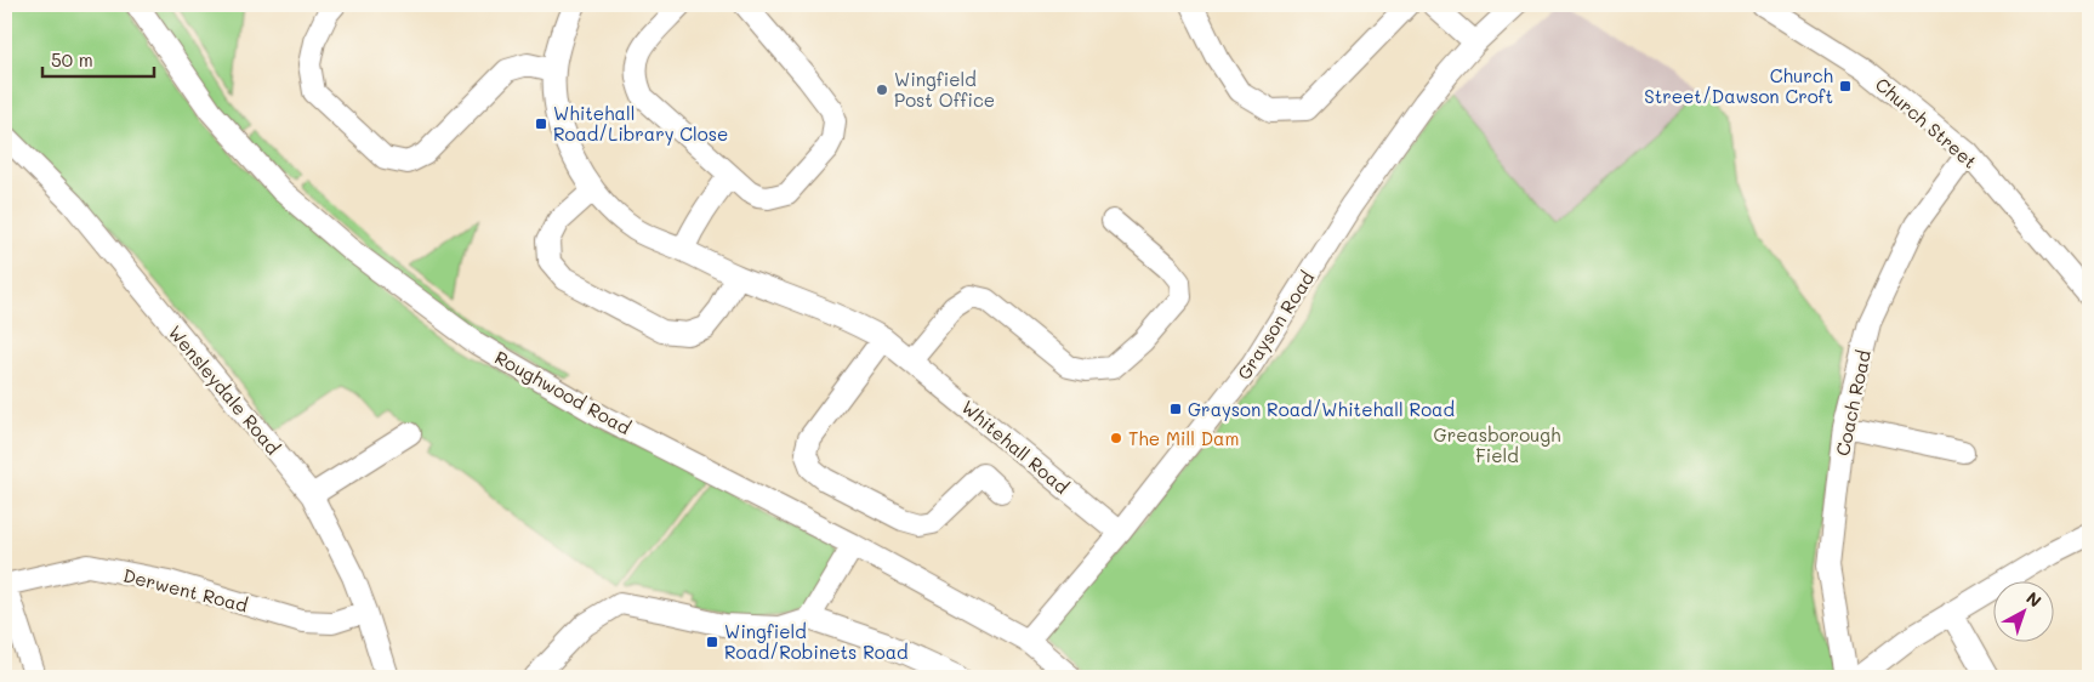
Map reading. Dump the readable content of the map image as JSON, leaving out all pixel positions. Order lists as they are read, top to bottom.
{
  "streets": {
    "street": [
      "Church Street",
      "Grayson Road",
      "Wensleydale Road",
      "Roughwood Road",
      "Coach Road",
      "Whitehall Road",
      "Derwent Road"
    ]
  },
  "crossings": [
    ["Church Street", "Coach Road"],
    ["Grayson Road", "Roughwood Road"],
    ["Grayson Road", "Whitehall Road"],
    ["Wensleydale Road", "Derwent Road"]
  ],
  "parks": ["Greasborough Field"],
  "places": {
    "transit": [
      "Church Street/Dawson Croft",
      "Whitehall Road/Library Close",
      "Grayson Road/Whitehall Road",
      "Wingfield Road/Robinets Road"
    ],
    "other": ["Wingfield Post Office", "The Mill Dam"]
  },
  "scale_bar": "50 m",
  "north": "top right"
}
